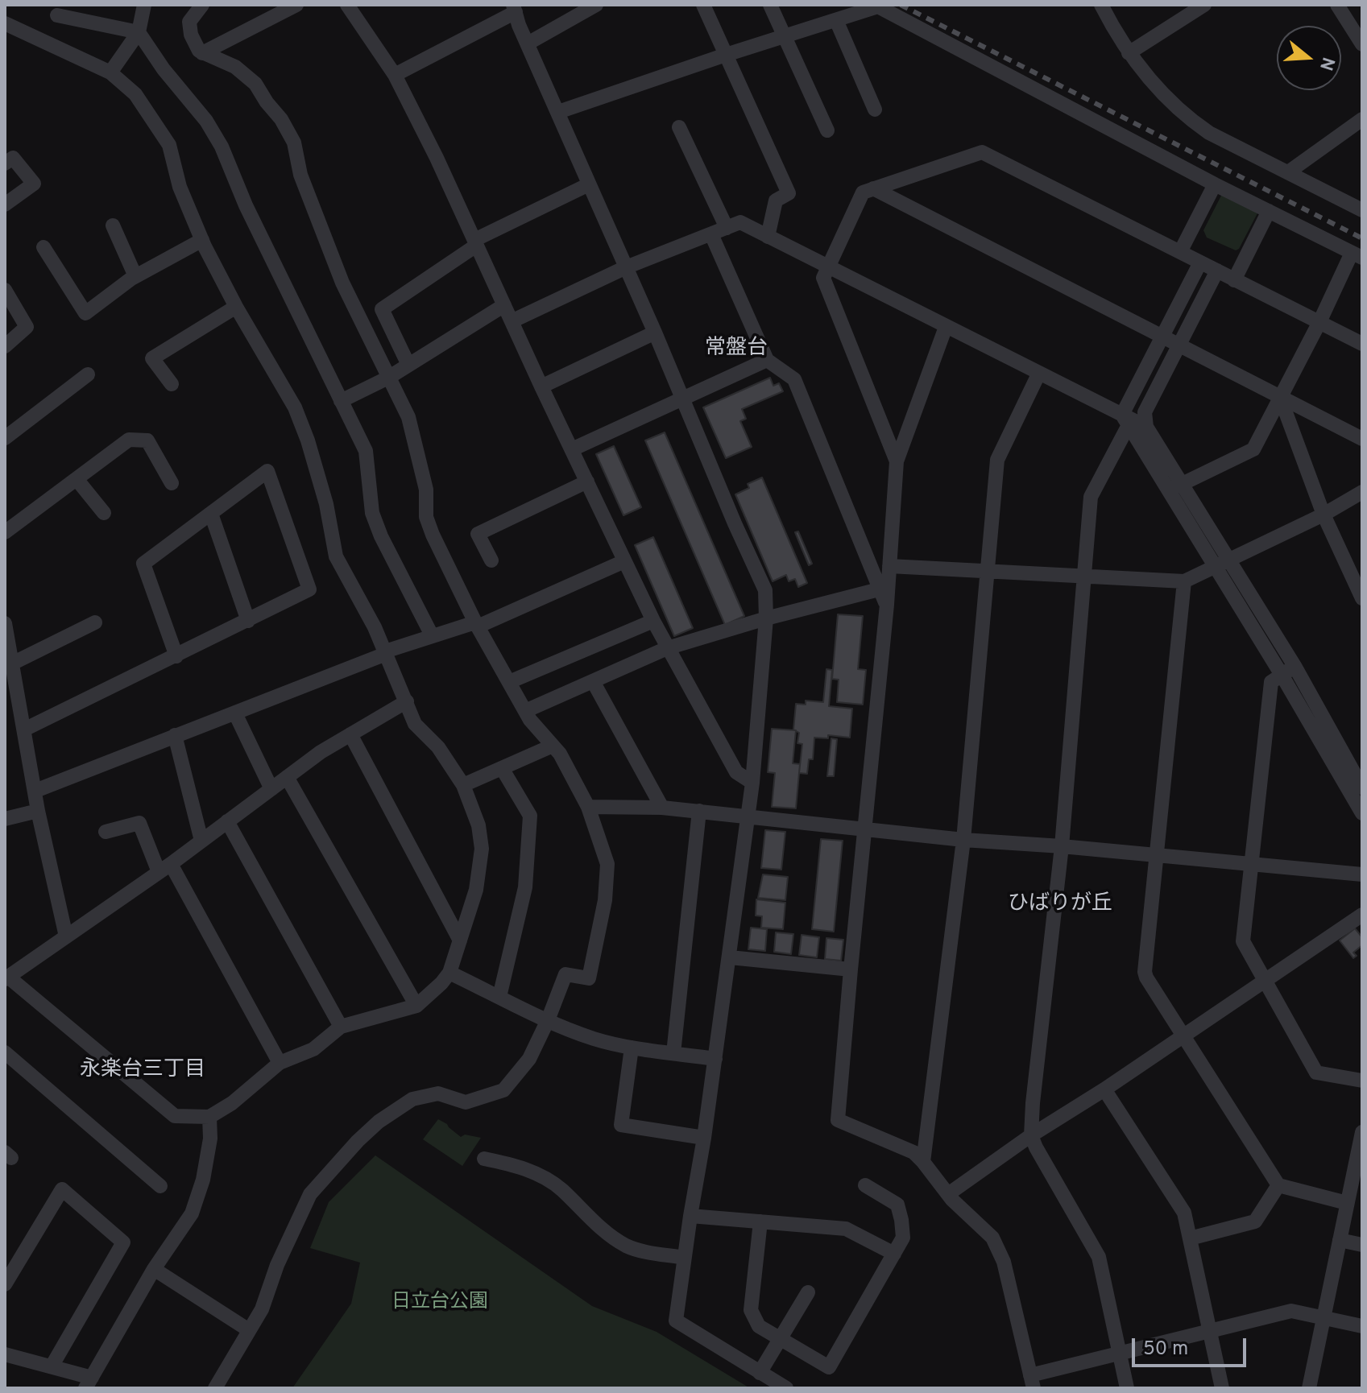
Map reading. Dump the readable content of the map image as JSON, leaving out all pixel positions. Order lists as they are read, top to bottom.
{
  "districts": ["常盤台", "ひばりが丘", "永楽台三丁目"],
  "parks": ["日立台公園"],
  "scale_bar": "50 m",
  "north": "right"
}
